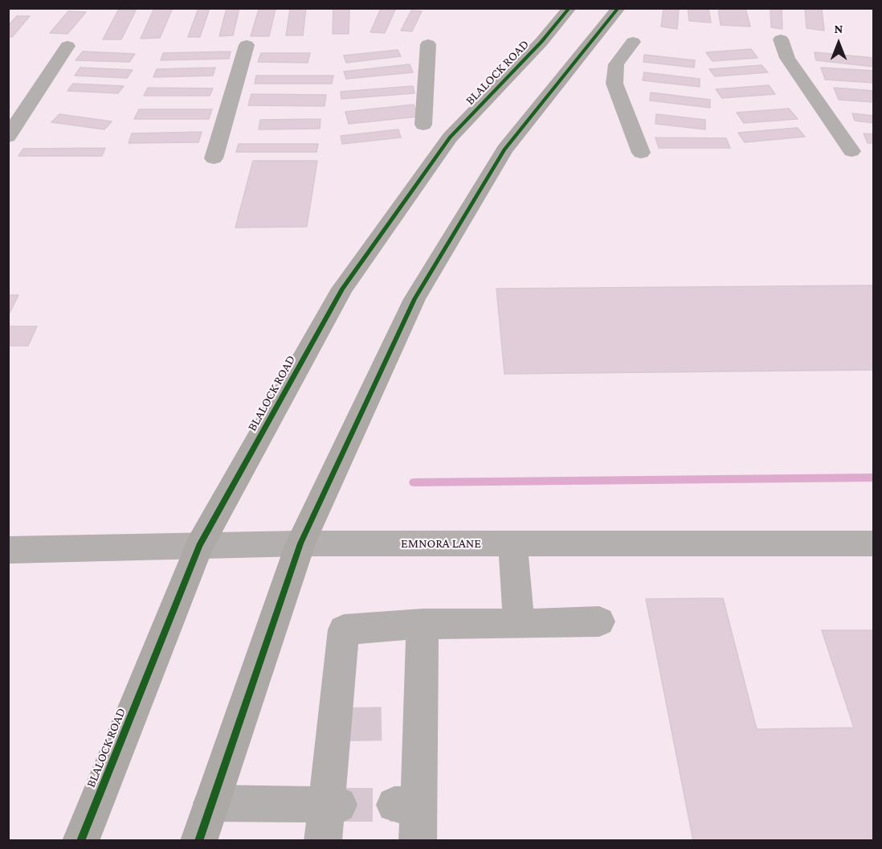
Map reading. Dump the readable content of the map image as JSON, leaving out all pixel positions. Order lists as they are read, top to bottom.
{
  "streets": {
    "main road": ["BLALOCK ROAD"],
    "street": ["EMNORA LANE"]
  },
  "crossings": [
    ["BLALOCK ROAD", "EMNORA LANE"]
  ],
  "north": "top"
}
